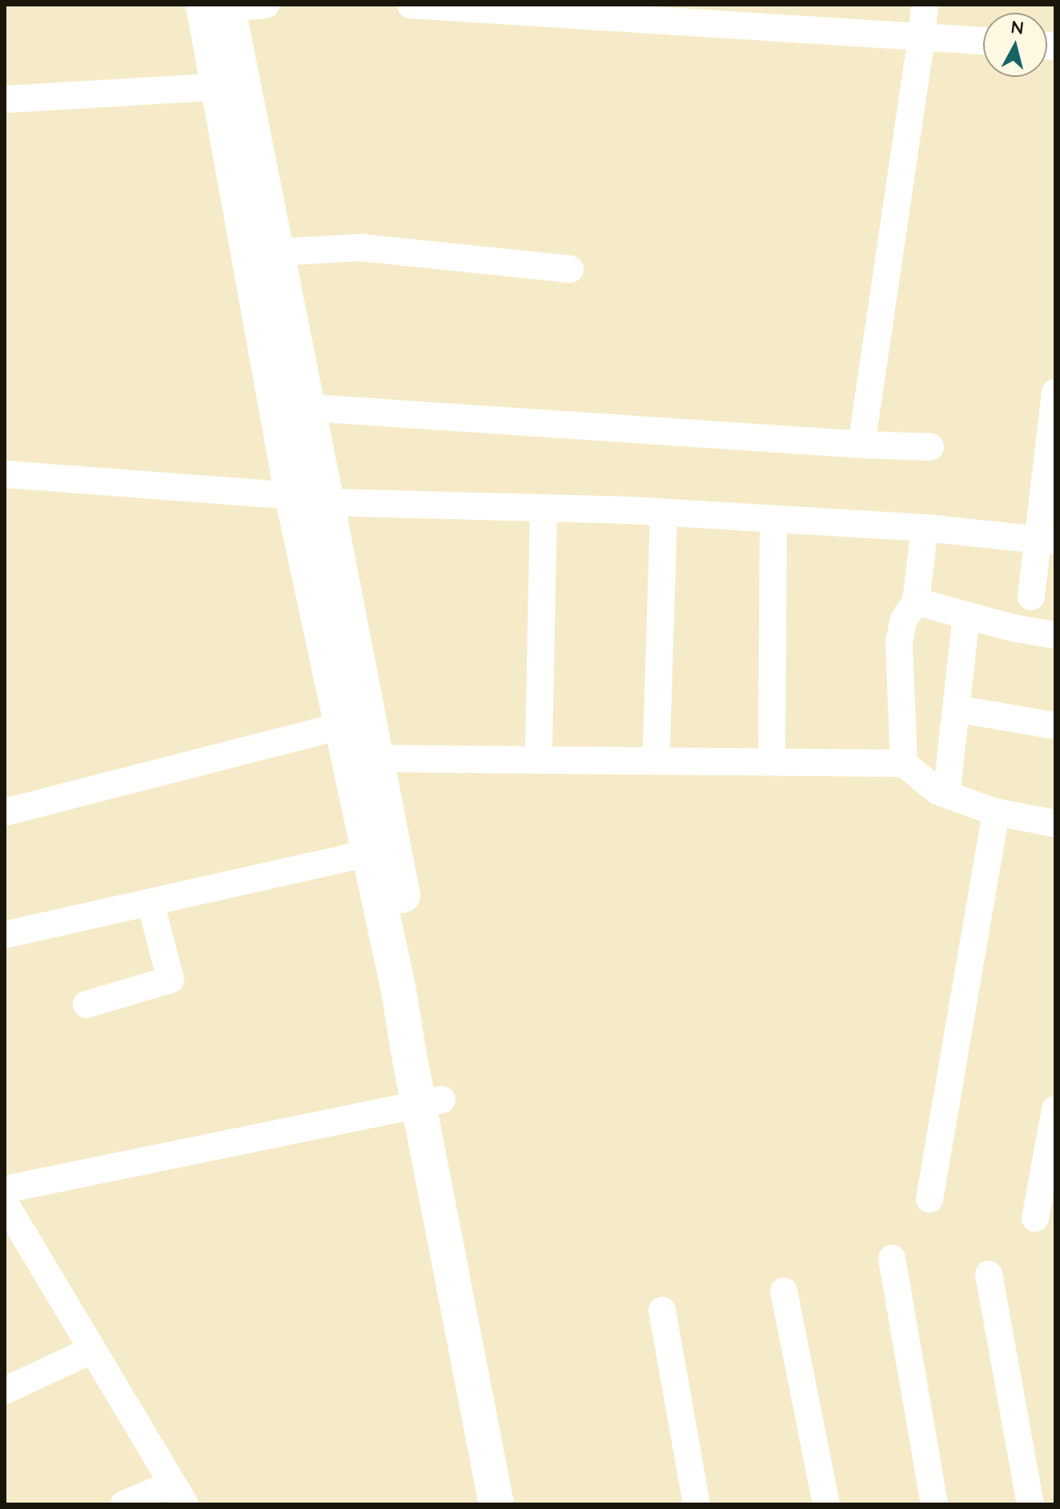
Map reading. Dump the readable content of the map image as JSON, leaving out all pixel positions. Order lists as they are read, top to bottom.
{
  "north": "top"
}
